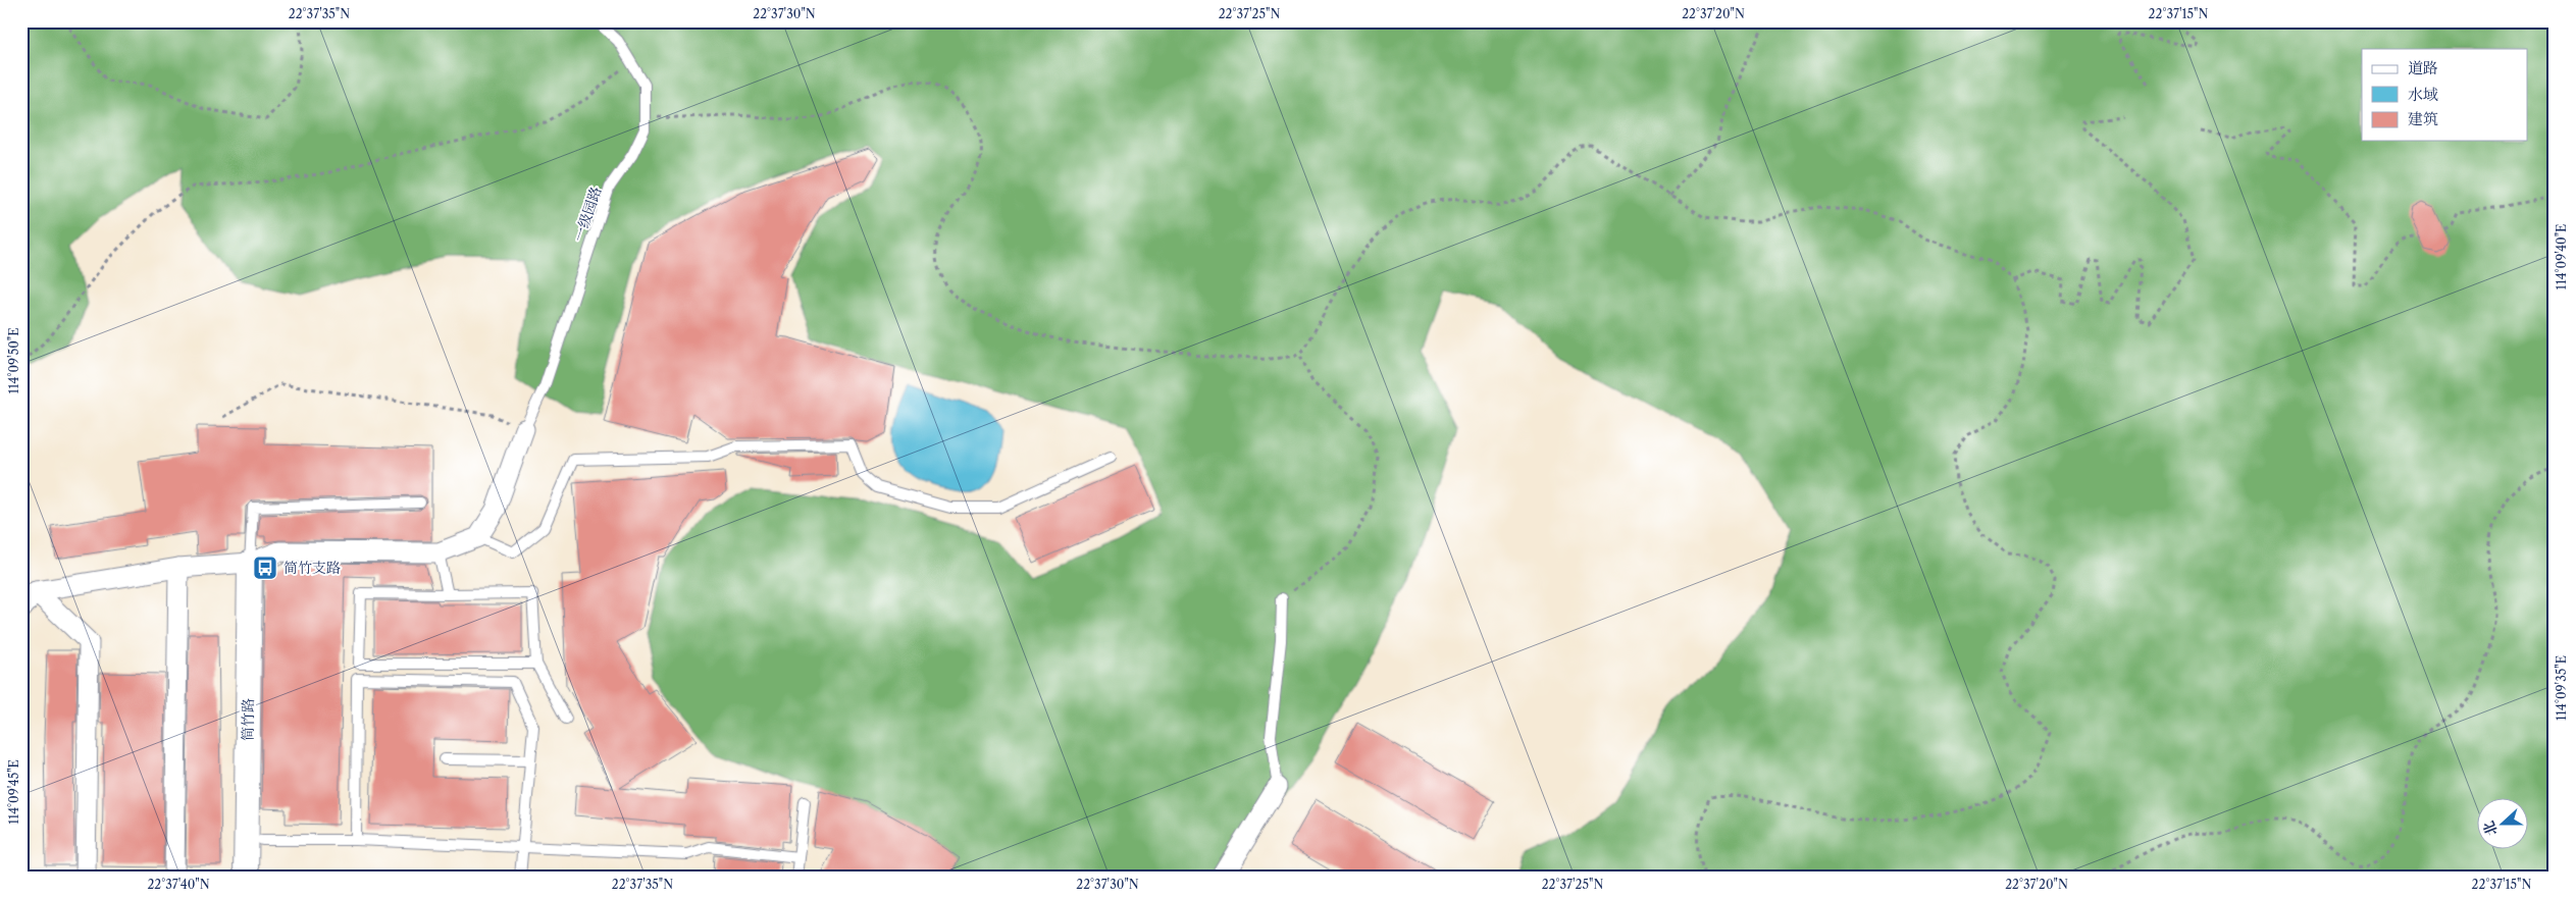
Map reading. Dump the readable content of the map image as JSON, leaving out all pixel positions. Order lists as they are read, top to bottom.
{
  "streets": {
    "street": ["简竹路"],
    "lane": ["一级园路"]
  },
  "places": {
    "bus stop": ["简竹支路"]
  },
  "legend": ["道路", "水域", "建筑"],
  "north": "left",
  "coordinates": [
    "22°37'35\"N",
    "22°37'30\"N",
    "22°37'25\"N",
    "22°37'20\"N",
    "22°37'15\"N",
    "114°09'40\"E",
    "114°09'50\"E",
    "114°09'35\"E",
    "114°09'45\"E",
    "22°37'40\"N"
  ]
}
